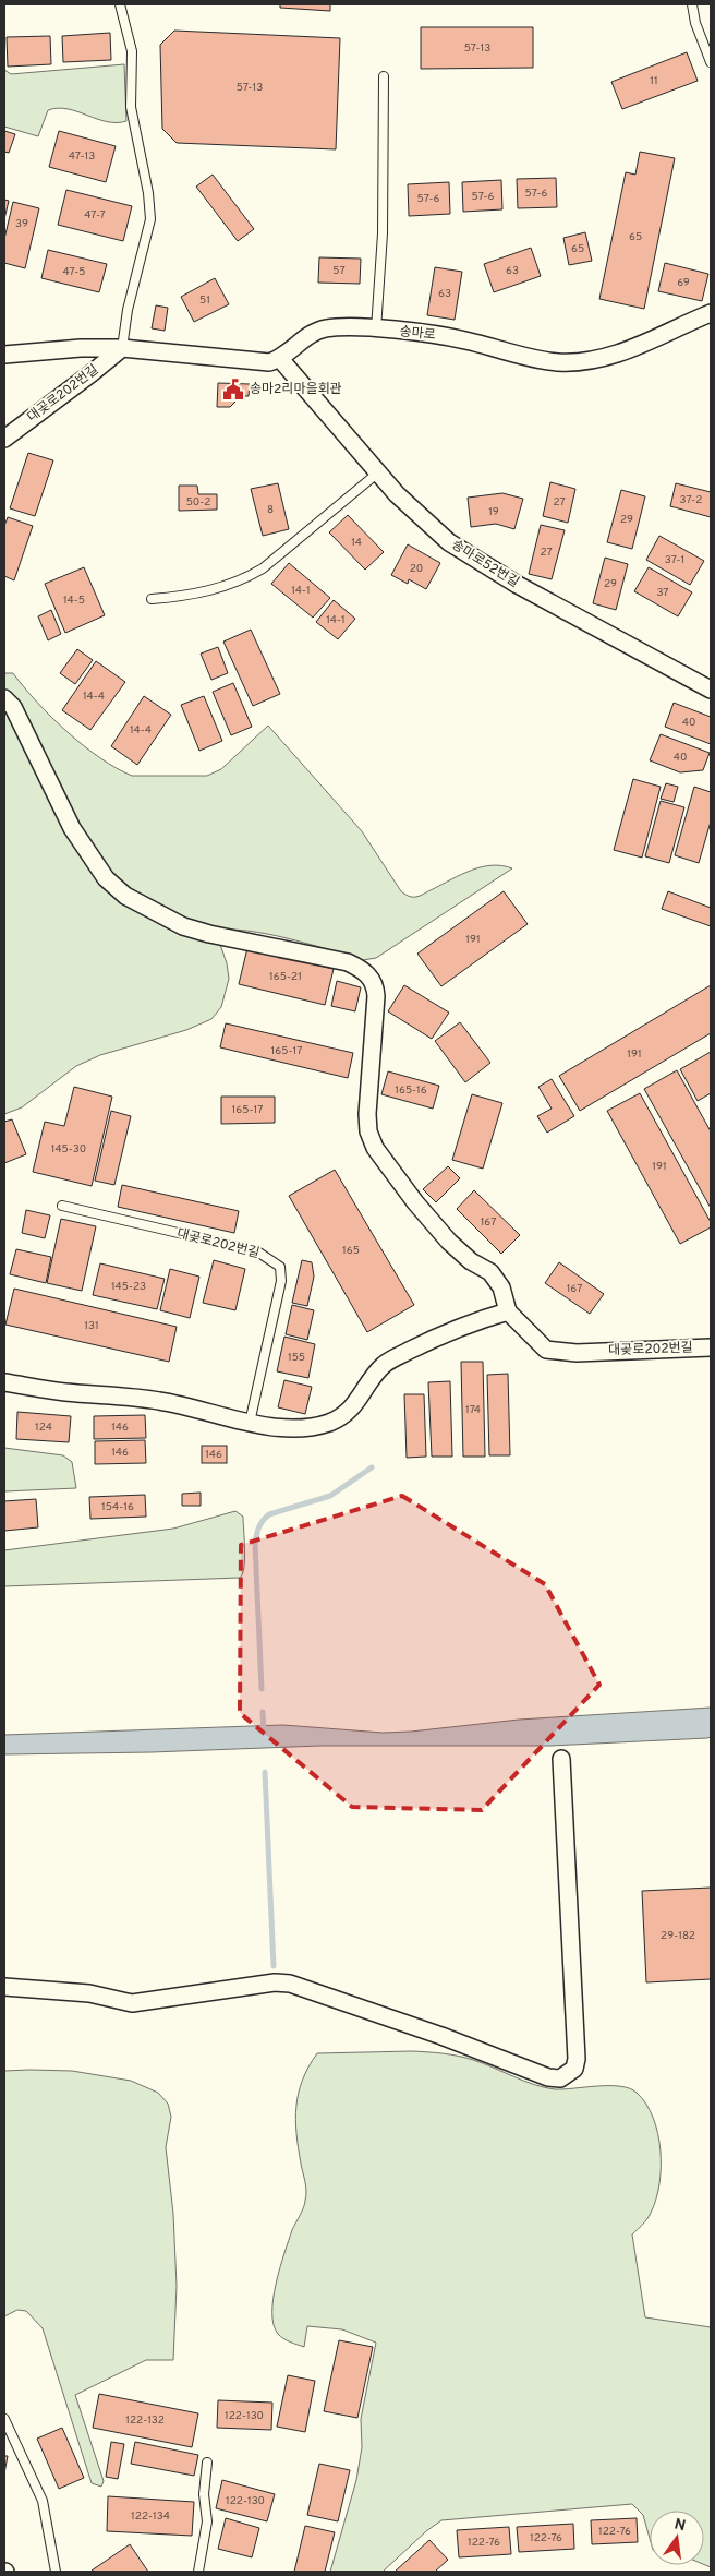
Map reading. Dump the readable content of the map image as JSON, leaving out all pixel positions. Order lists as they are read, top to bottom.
{
  "streets": {
    "street": ["송마로", "대곶로202번길", "송마로52번길"]
  },
  "crossings": [
    ["송마로", "송마로52번길"]
  ],
  "places": {
    "public building": ["송마2리마을회관"]
  },
  "house_numbers": [
    "57-13",
    "11",
    "57-13",
    "47-13",
    "57-6",
    "57-6",
    "57-6",
    "47-7",
    "39",
    "65",
    "65",
    "57",
    "63",
    "47-5",
    "69",
    "63",
    "51",
    "37-2",
    "50-2",
    "27",
    "8",
    "19",
    "29",
    "14",
    "27",
    "37-1",
    "20",
    "29",
    "14-1",
    "37",
    "14-5",
    "14-1",
    "14-4",
    "40",
    "14-4",
    "40",
    "191",
    "165-21",
    "165-17",
    "191",
    "165-16",
    "165-17",
    "145-30",
    "191",
    "167",
    "165",
    "145-23",
    "167",
    "131",
    "155",
    "174",
    "124",
    "146",
    "146",
    "146",
    "154-16",
    "29-182",
    "122-130",
    "122-132",
    "122-130",
    "122-134",
    "122-76",
    "122-76",
    "122-76"
  ],
  "north": "top"
}
